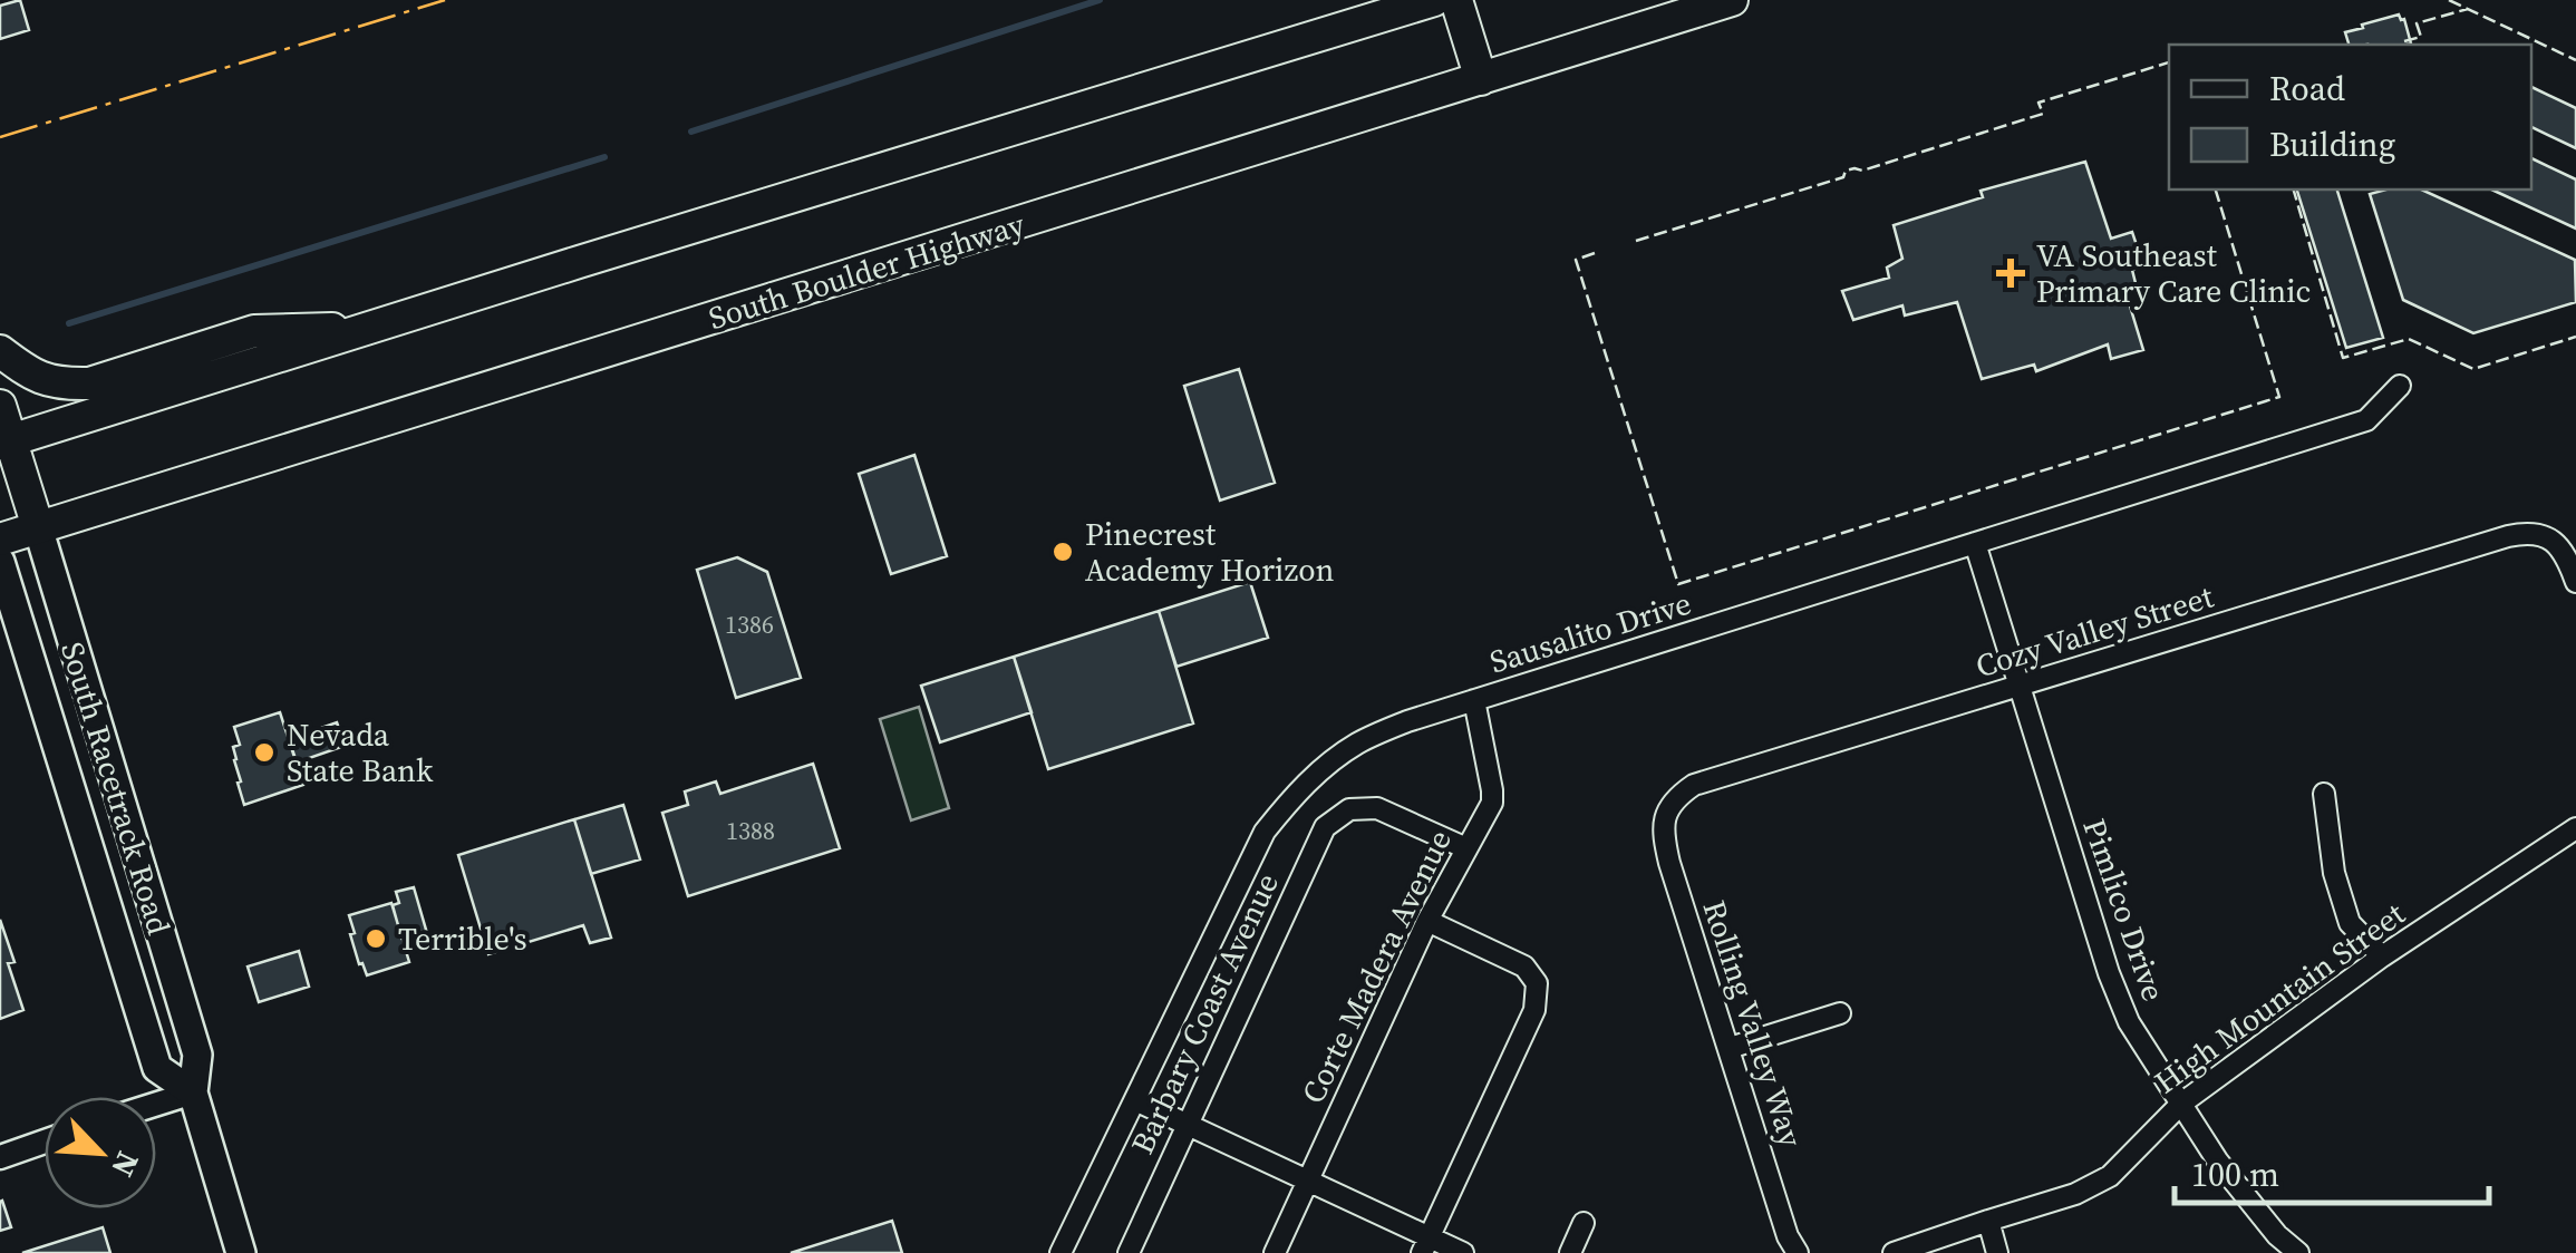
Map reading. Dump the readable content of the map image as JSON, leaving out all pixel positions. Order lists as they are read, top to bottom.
{
  "streets": {
    "main road": ["South Boulder Highway", "South Racetrack Road"],
    "street": [
      "Cozy Valley Street",
      "Sausalito Drive",
      "Pimlico Drive",
      "Corte Madera Avenue",
      "High Mountain Street",
      "Barbary Coast Avenue",
      "Rolling Valley Way"
    ]
  },
  "crossings": [
    ["South Boulder Highway", "South Racetrack Road"],
    ["Cozy Valley Street", "Pimlico Drive"],
    ["Cozy Valley Street", "Rolling Valley Way"],
    ["Sausalito Drive", "Pimlico Drive"],
    ["Sausalito Drive", "Corte Madera Avenue"],
    ["Pimlico Drive", "High Mountain Street"],
    ["Corte Madera Avenue", "Barbary Coast Avenue"]
  ],
  "places": {
    "health": ["VA Southeast Primary Care Clinic"],
    "other": ["Pinecrest Academy Horizon", "Nevada State Bank", "Terrible's"]
  },
  "house_numbers": ["1386", "1388"],
  "legend": ["Road", "Building"],
  "scale_bar": "100 m",
  "north": "bottom right"
}
